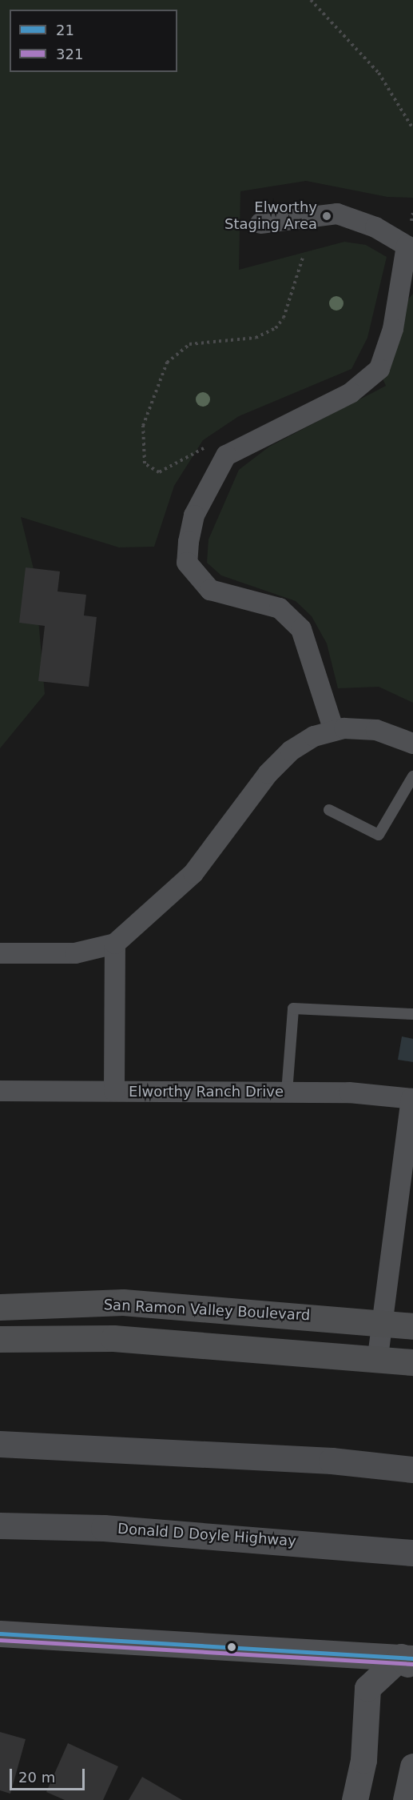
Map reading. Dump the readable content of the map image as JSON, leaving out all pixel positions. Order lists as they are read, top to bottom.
{
  "streets": {
    "highway": ["Donald D Doyle Highway"],
    "main road": ["San Ramon Valley Boulevard"],
    "street": ["Elworthy Ranch Drive"]
  },
  "crossings": [
    ["Elworthy Ranch Drive", "San Ramon Valley Boulevard"]
  ],
  "places": ["Elworthy Staging Area"],
  "lines": ["transit line 21", "transit line 321"],
  "legend": ["21", "321"],
  "scale_bar": "20 m"
}
